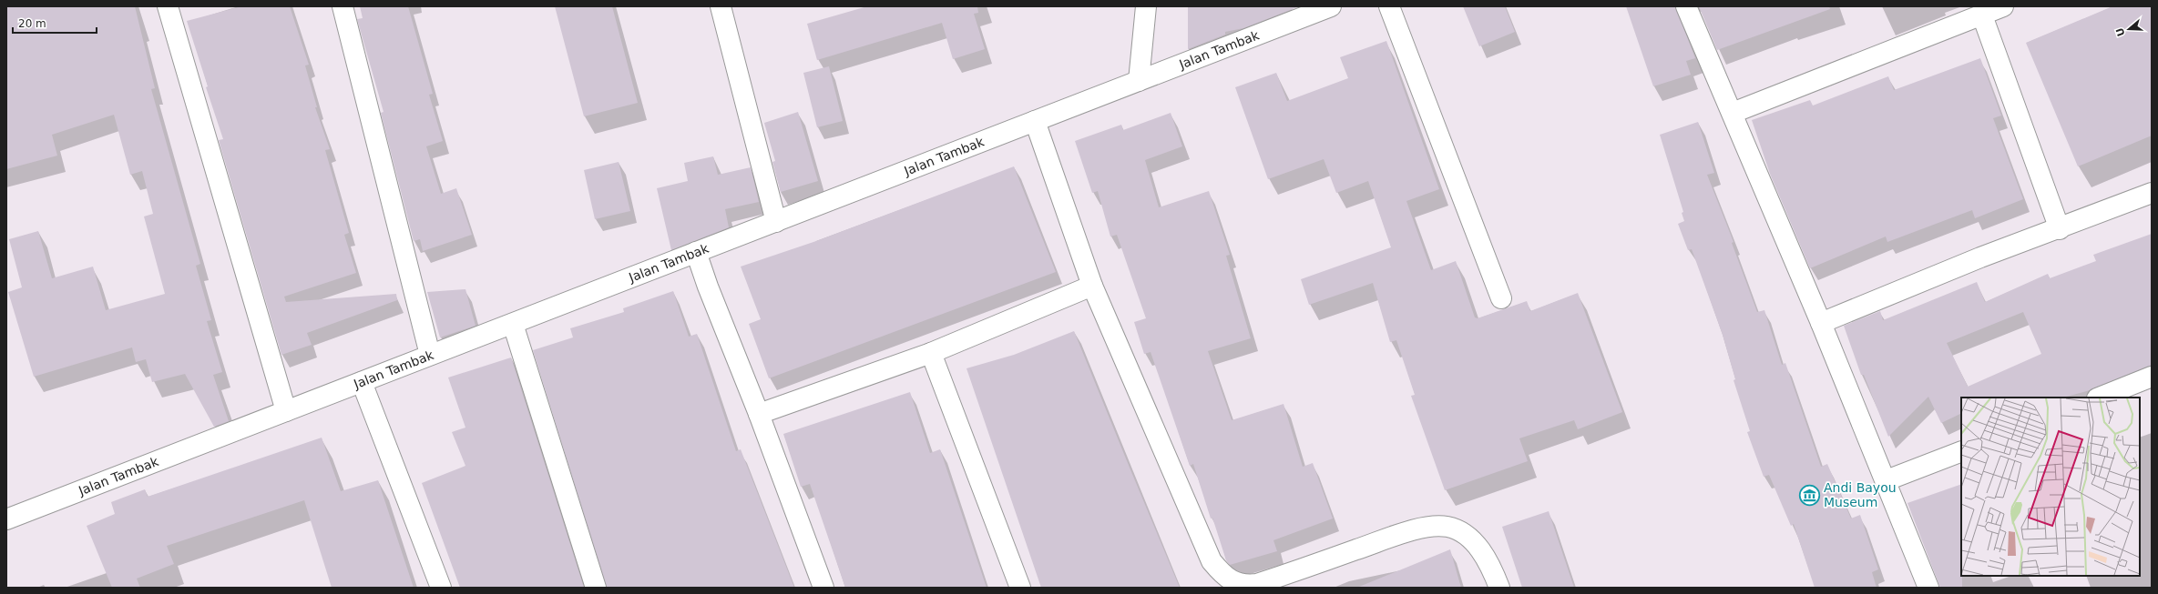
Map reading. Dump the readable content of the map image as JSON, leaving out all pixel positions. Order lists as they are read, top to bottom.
{
  "streets": {
    "street": ["Jalan Tambak"]
  },
  "places": {
    "museum": ["Andi Bayou Museum"]
  },
  "scale_bar": "20 m",
  "north": "left"
}
